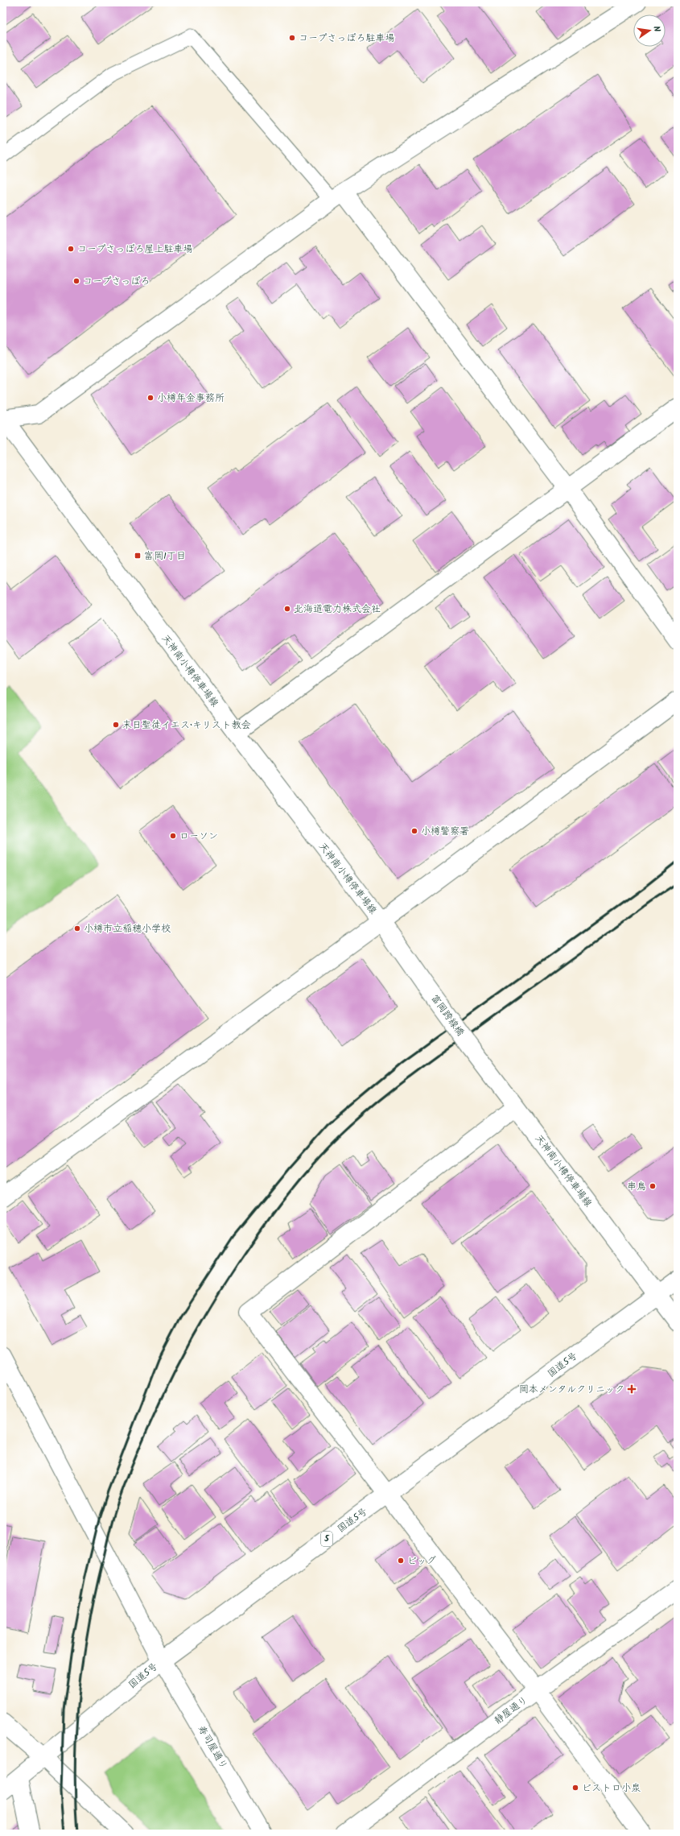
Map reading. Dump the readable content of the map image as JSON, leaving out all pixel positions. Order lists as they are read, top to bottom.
{
  "streets": {
    "main road": [
      "天神南小樽停車場線",
      "富岡跨線橋",
      "国道5号",
      "5",
      "静屋通り",
      "寿司屋通り"
    ]
  },
  "crossings": [
    ["天神南小樽停車場線", "富岡跨線橋"],
    ["天神南小樽停車場線", "国道5号"],
    ["国道5号", "寿司屋通り"]
  ],
  "places": {
    "other": [
      "コープさっぽろ駐車場",
      "コープさっぽろ屋上駐車場",
      "コープさっぽろ",
      "小樽年金事務所",
      "北海道電力株式会社",
      "末日聖徒イエス•キリスト教会",
      "小樽警察署",
      "ローソン",
      "小樽市立稲穂小学校",
      "串鳥",
      "ビッグ",
      "ビストロ小泉"
    ],
    "transit": ["富岡1丁目"],
    "health": ["岡本メンタルクリニック"]
  },
  "north": "right"
}
